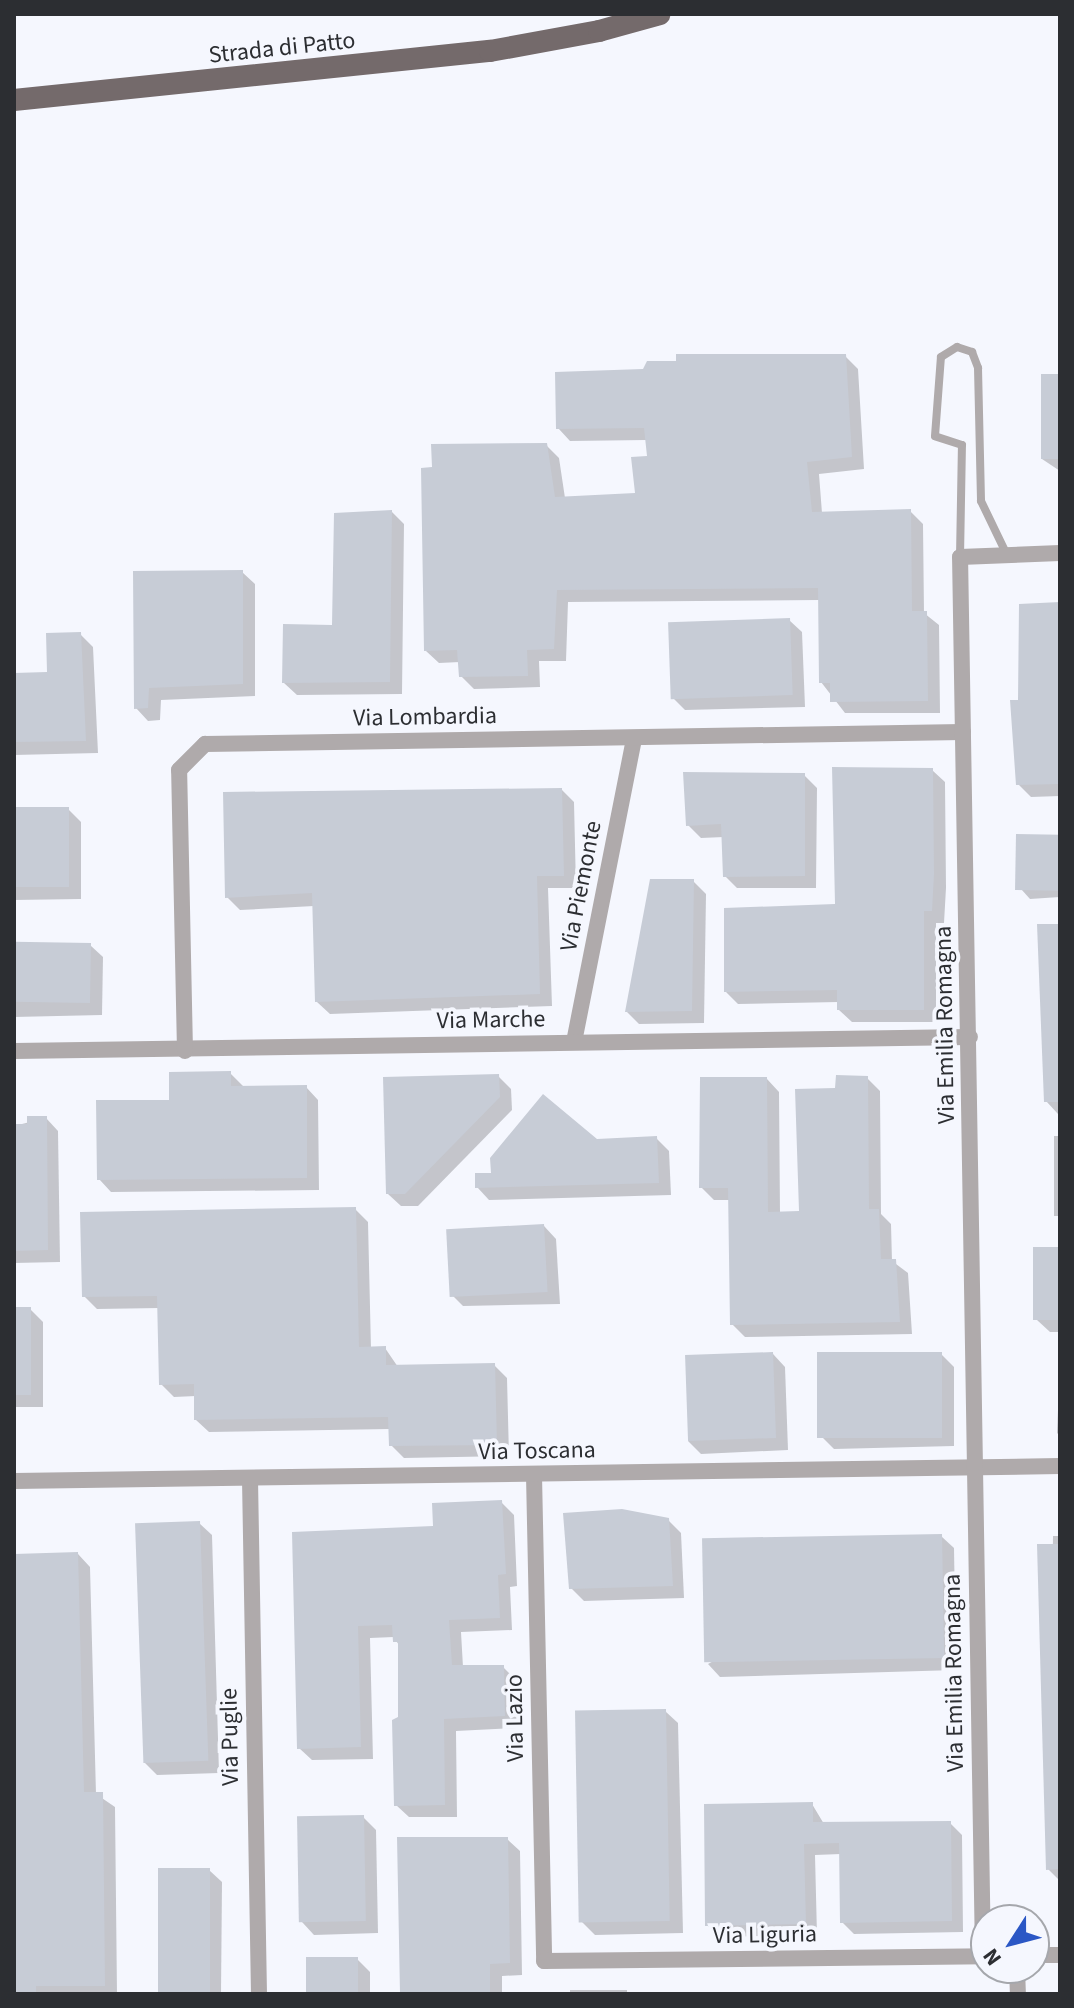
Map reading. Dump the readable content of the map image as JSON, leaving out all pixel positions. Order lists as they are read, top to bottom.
{
  "streets": {
    "main road": ["Strada di Patto"],
    "street": [
      "Via Lombardia",
      "Via Piemonte",
      "Via Marche",
      "Via Emilia Romagna",
      "Via Toscana",
      "Via Lazio",
      "Via Puglie",
      "Via Liguria"
    ]
  },
  "crossings": [
    ["Via Lombardia", "Via Piemonte"],
    ["Via Lombardia", "Via Marche"],
    ["Via Lombardia", "Via Emilia Romagna"],
    ["Via Piemonte", "Via Marche"],
    ["Via Marche", "Via Emilia Romagna"],
    ["Via Emilia Romagna", "Via Toscana"],
    ["Via Toscana", "Via Lazio"],
    ["Via Toscana", "Via Puglie"],
    ["Via Lazio", "Via Liguria"]
  ],
  "north": "bottom left"
}
